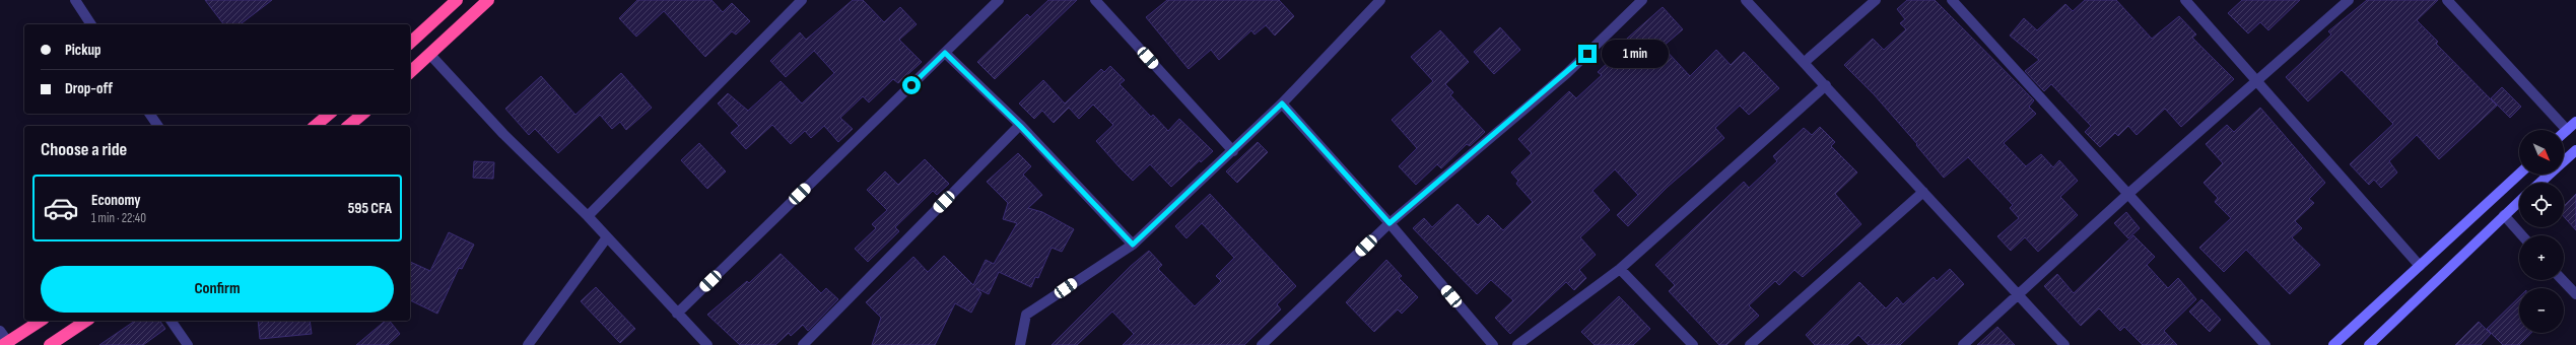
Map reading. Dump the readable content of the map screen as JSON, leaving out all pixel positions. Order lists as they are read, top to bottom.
{
  "north": "bottom right",
  "page": {
    "banner": ["Pickup", "Drop-off"],
    "bubble": "1 min",
    "heading": "Choose a ride",
    "map_buttons": ["+", "−"],
    "list": [
      {
        "name": "Economy",
        "note": "1 min · 22:40",
        "value": "595 CFA"
      }
    ],
    "buttons": "Confirm"
  }
}
